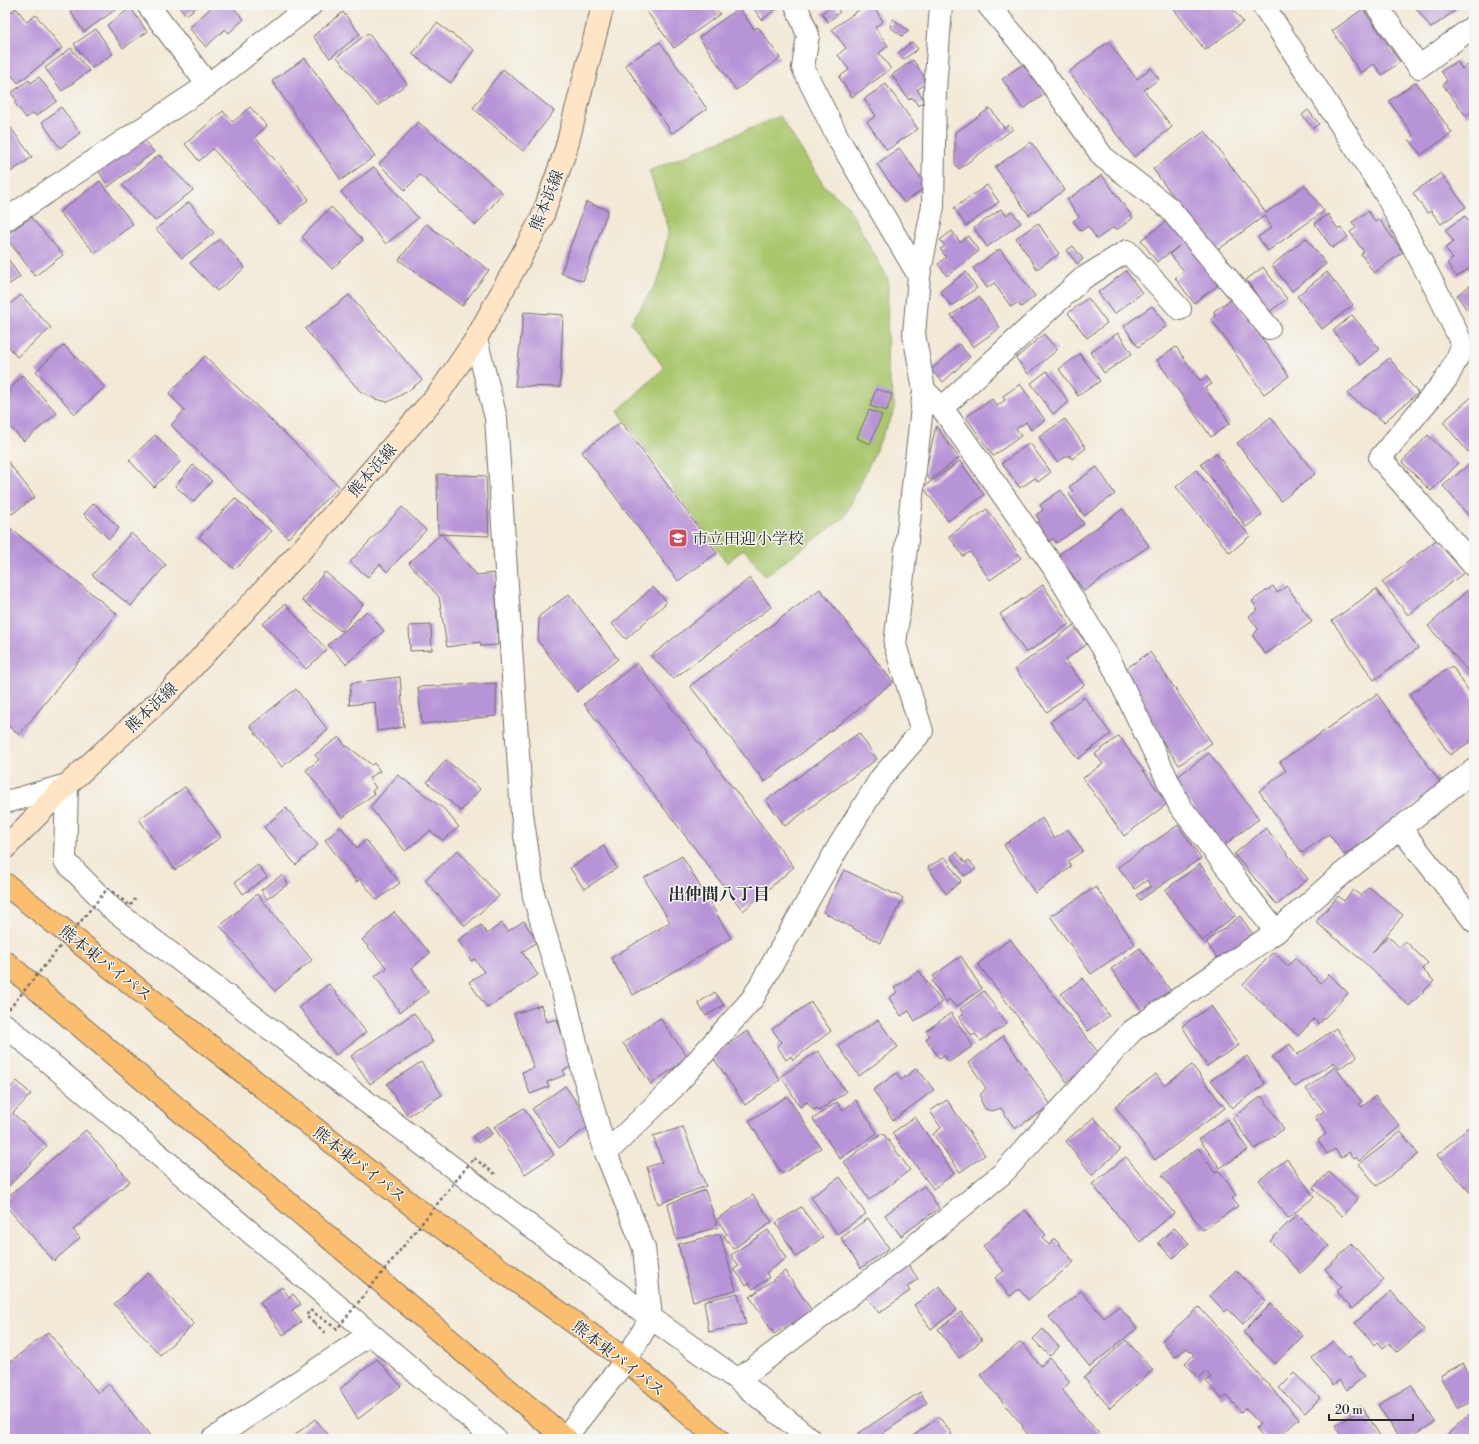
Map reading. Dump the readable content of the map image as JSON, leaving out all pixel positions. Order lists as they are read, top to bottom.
{
  "streets": {
    "highway": ["熊本東バイパス"],
    "main road": ["熊本浜線"]
  },
  "districts": ["出仲間八丁目"],
  "places": {
    "school or university": ["市立田迎小学校"]
  },
  "scale_bar": "20 m"
}
